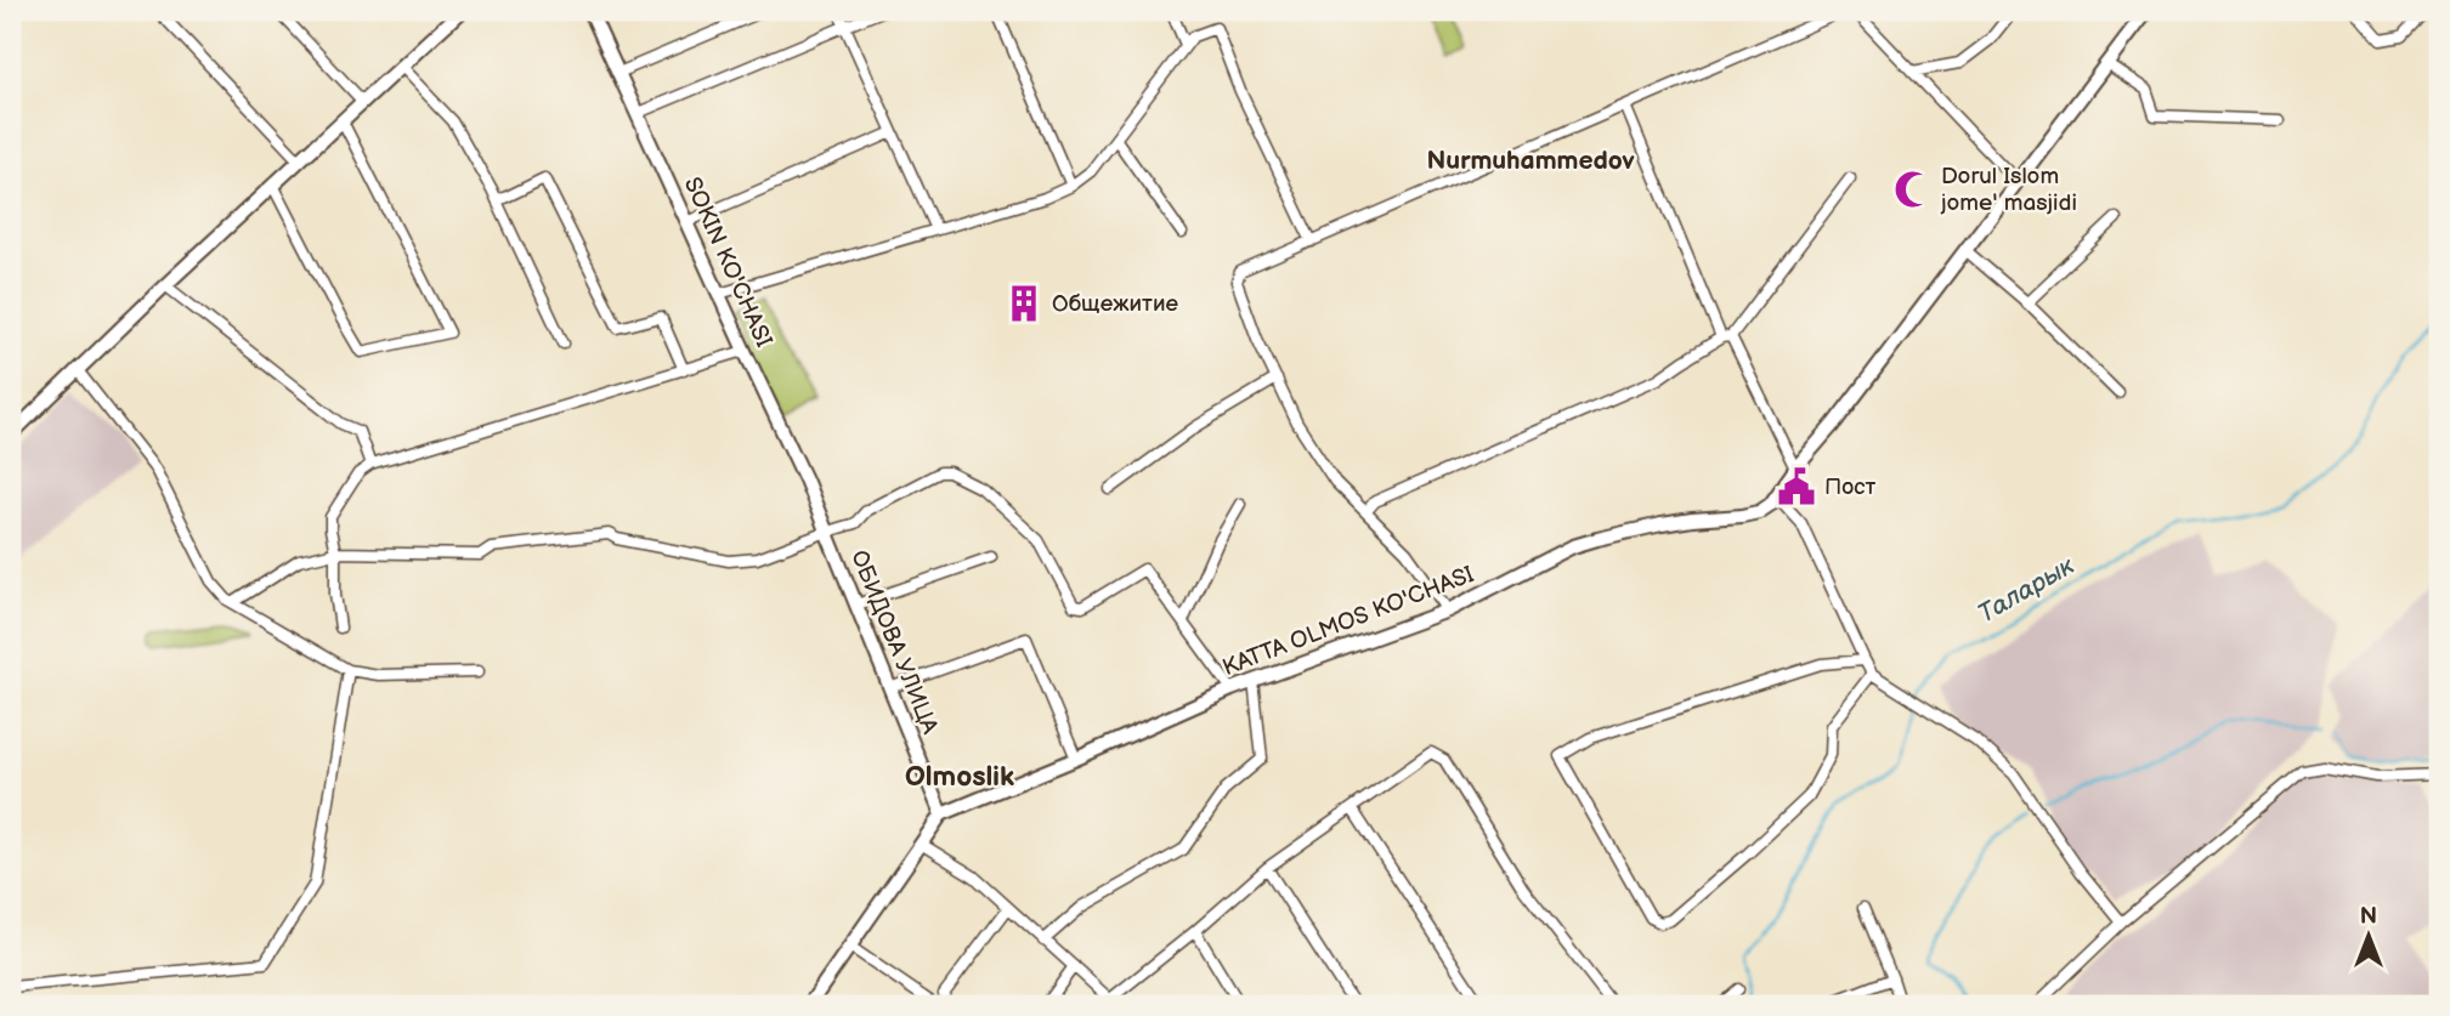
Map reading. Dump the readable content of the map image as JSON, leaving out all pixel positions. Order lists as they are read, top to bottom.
{
  "streets": {
    "street": ["SOKIN KO'CHASI", "KATTA OLMOS KO'CHASI", "ОБИДОВА УЛИЦА"]
  },
  "crossings": [
    ["SOKIN KO'CHASI", "ОБИДОВА УЛИЦА"],
    ["KATTA OLMOS KO'CHASI", "ОБИДОВА УЛИЦА"]
  ],
  "districts": ["Nurmuhammedov", "Olmoslik"],
  "water": ["Таларык"],
  "places": {
    "mosque": ["Dorul Islom jome' masjidi"],
    "building": ["Общежитие"],
    "public building": ["Пост"]
  },
  "north": "top"
}
